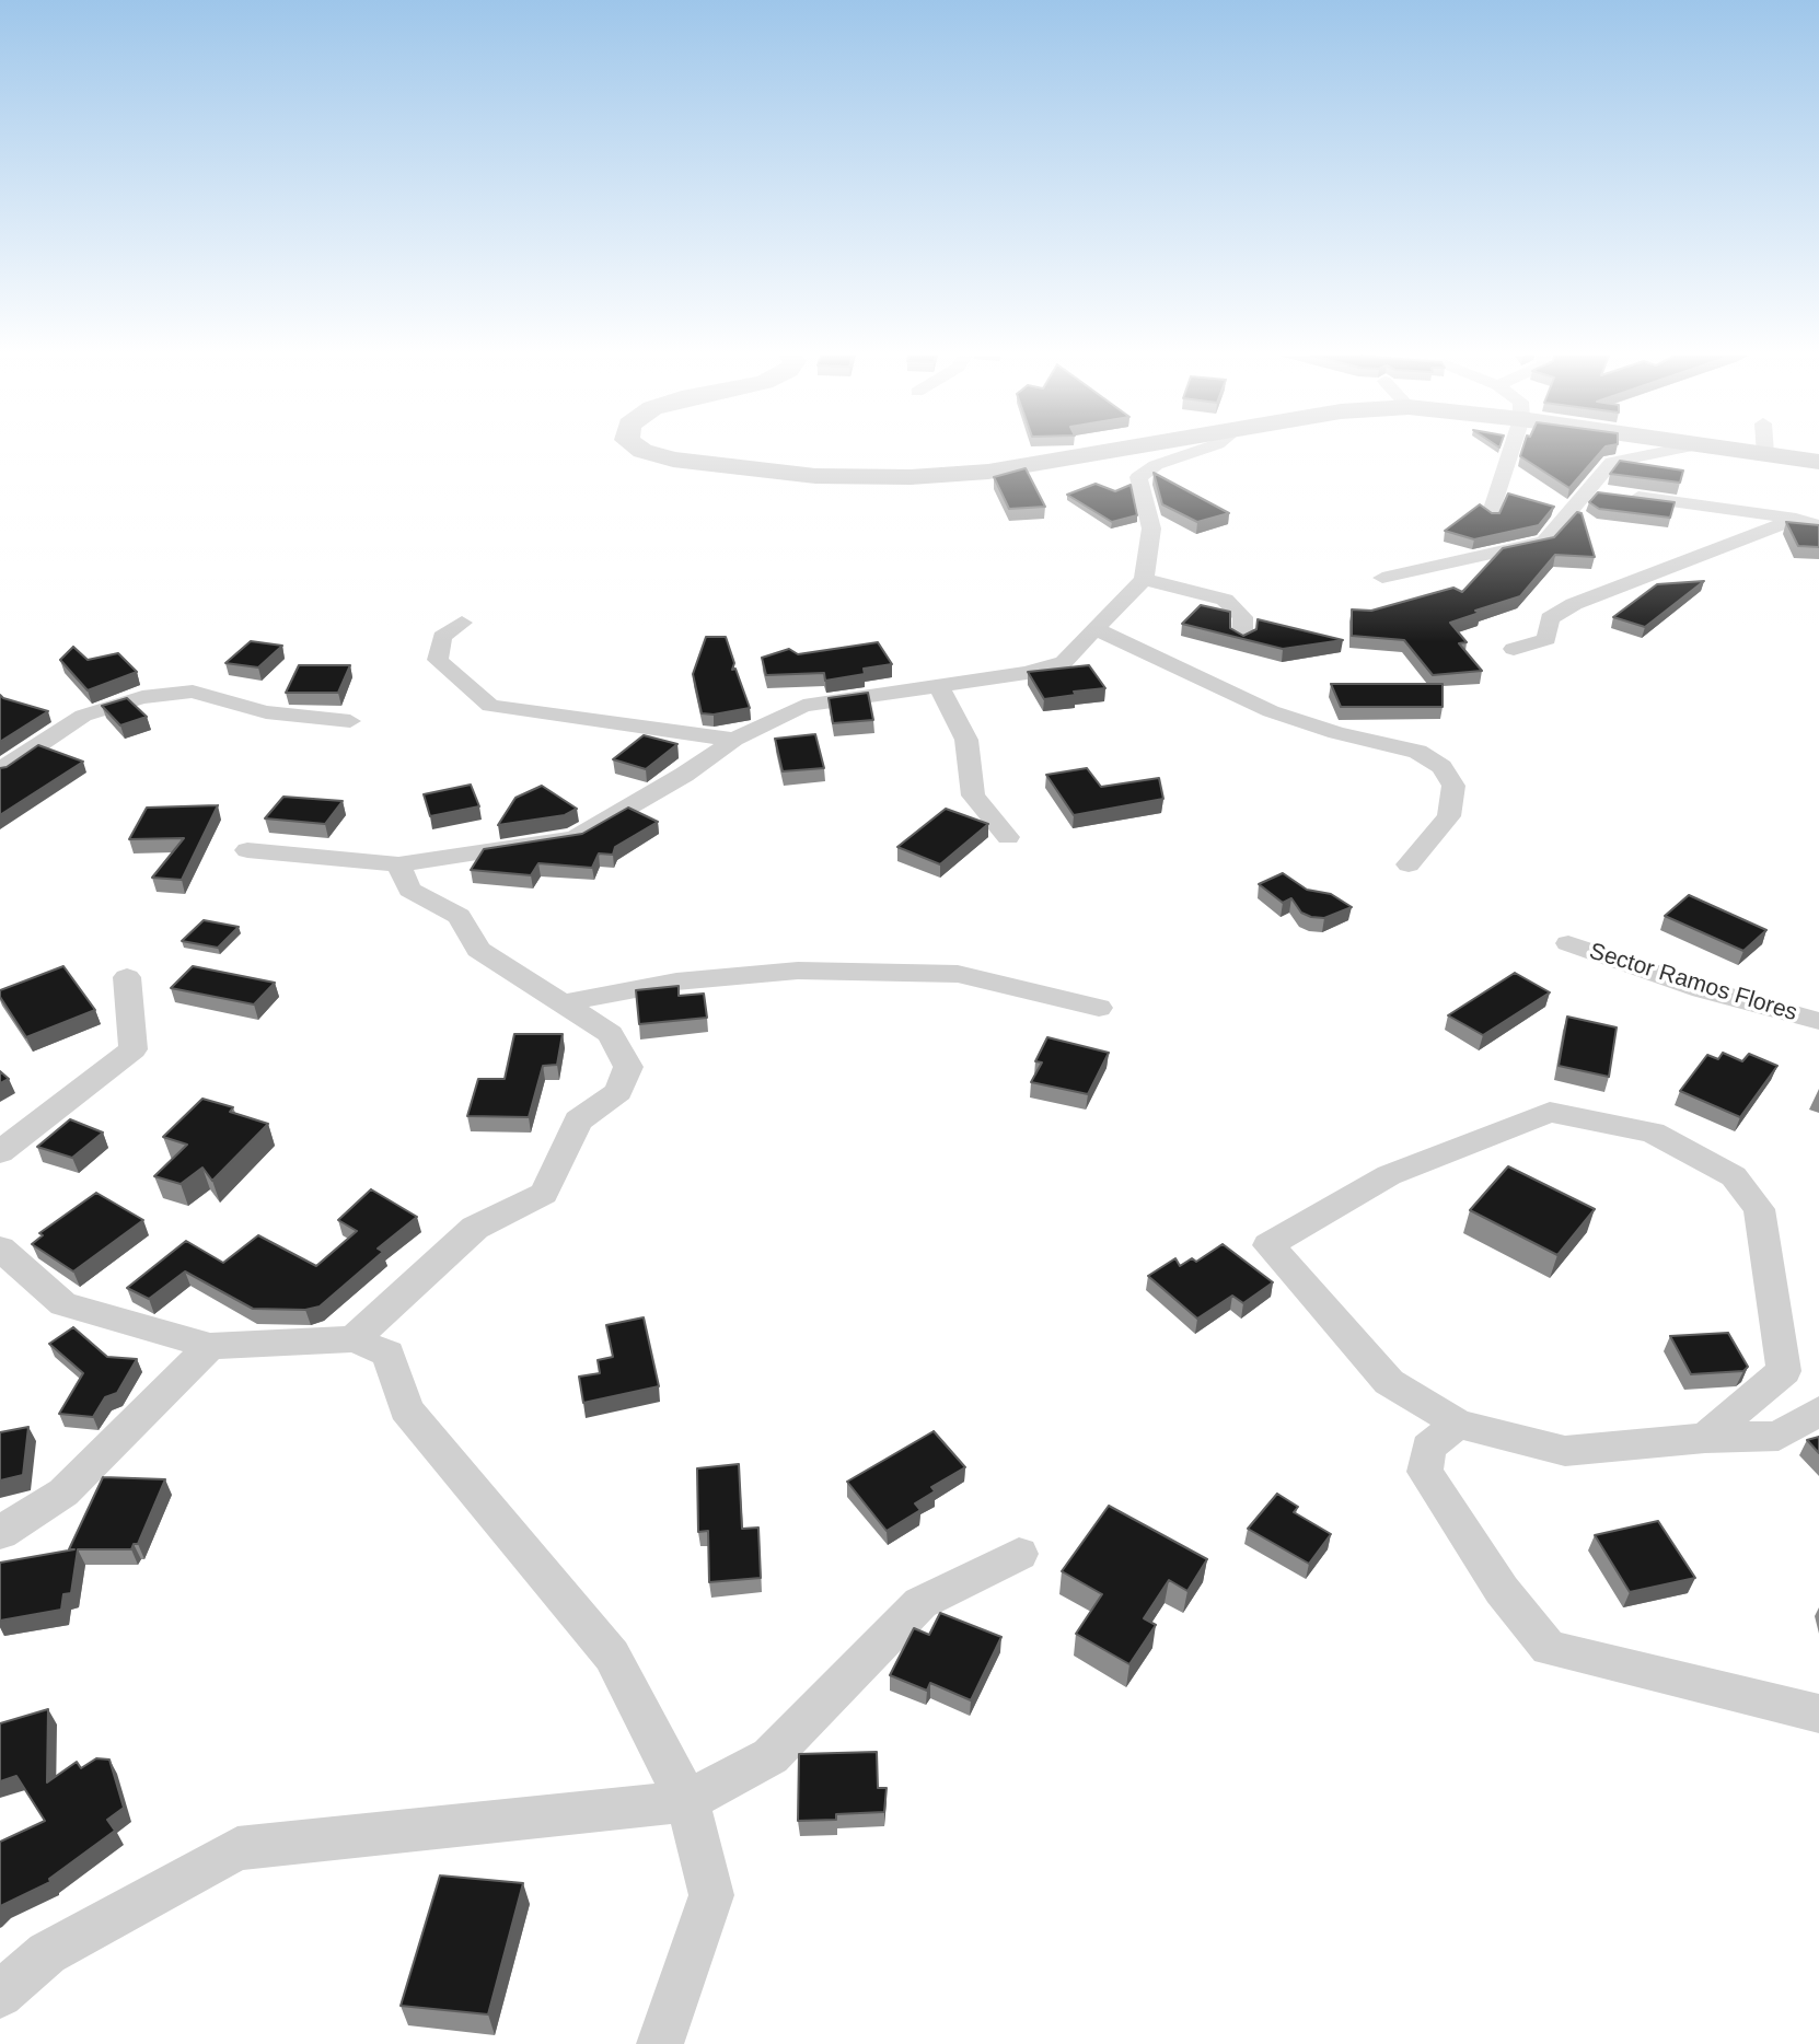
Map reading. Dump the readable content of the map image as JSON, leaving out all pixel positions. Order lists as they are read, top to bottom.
{
  "streets": {
    "street": ["Sector Ramos Flores"]
  }
}
